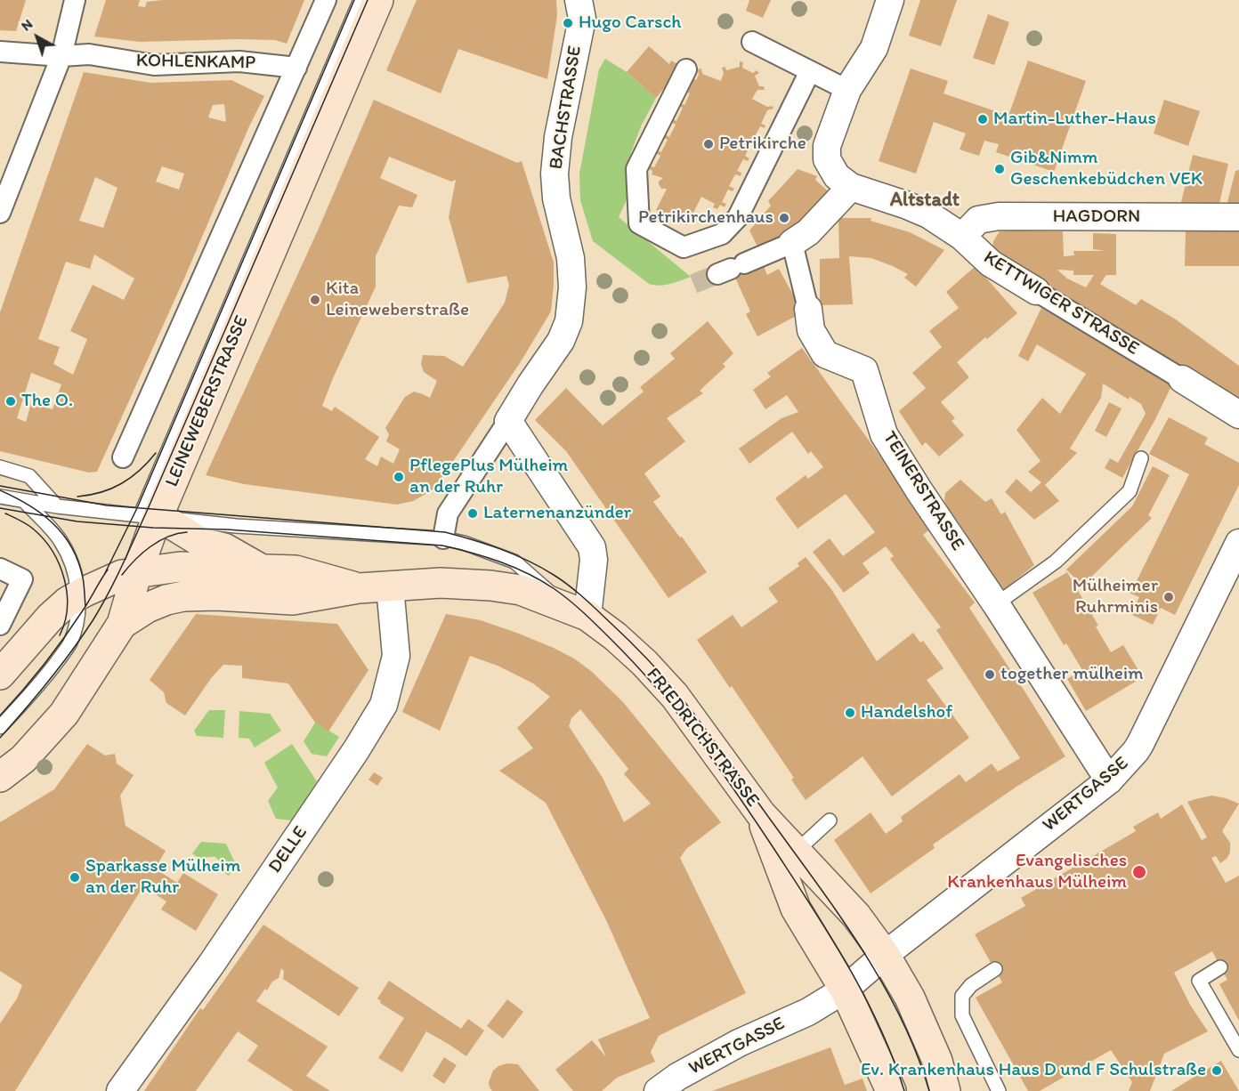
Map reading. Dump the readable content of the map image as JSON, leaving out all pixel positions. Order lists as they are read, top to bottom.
{
  "streets": {
    "main road": ["LEINEWEBERSTRASSE", "FRIEDRICHSTRASSE"],
    "street": [
      "KOHLENKAMP",
      "BACHSTRASSE",
      "HAGDORN",
      "KETTWIGER STRASSE",
      "TEINERSTRASSE",
      "WERTGASSE",
      "DELLE"
    ]
  },
  "crossings": [
    ["HAGDORN", "KETTWIGER STRASSE"],
    ["TEINERSTRASSE", "WERTGASSE"],
    ["FRIEDRICHSTRASSE", "WERTGASSE"],
    ["FRIEDRICHSTRASSE", "DELLE"]
  ],
  "districts": ["Altstadt"],
  "places": [
    "Hugo Carsch",
    "Martin-Luther-Haus",
    "Petrikirche",
    "Gib&Nimm Geschenkebüdchen VEK",
    "Petrikirchenhaus",
    "Kita Leineweberstraße",
    "The O.",
    "PflegePlus Mülheim an der Ruhr",
    "Laternenanzünder",
    "Mülheimer Ruhrminis",
    "together mülheim",
    "Handelshof",
    "Evangelisches Krankenhaus Mülheim",
    "Sparkasse Mülheim an der Ruhr",
    "Ev. Krankenhaus Haus D und F Schulstraße"
  ],
  "north": "top left"
}
